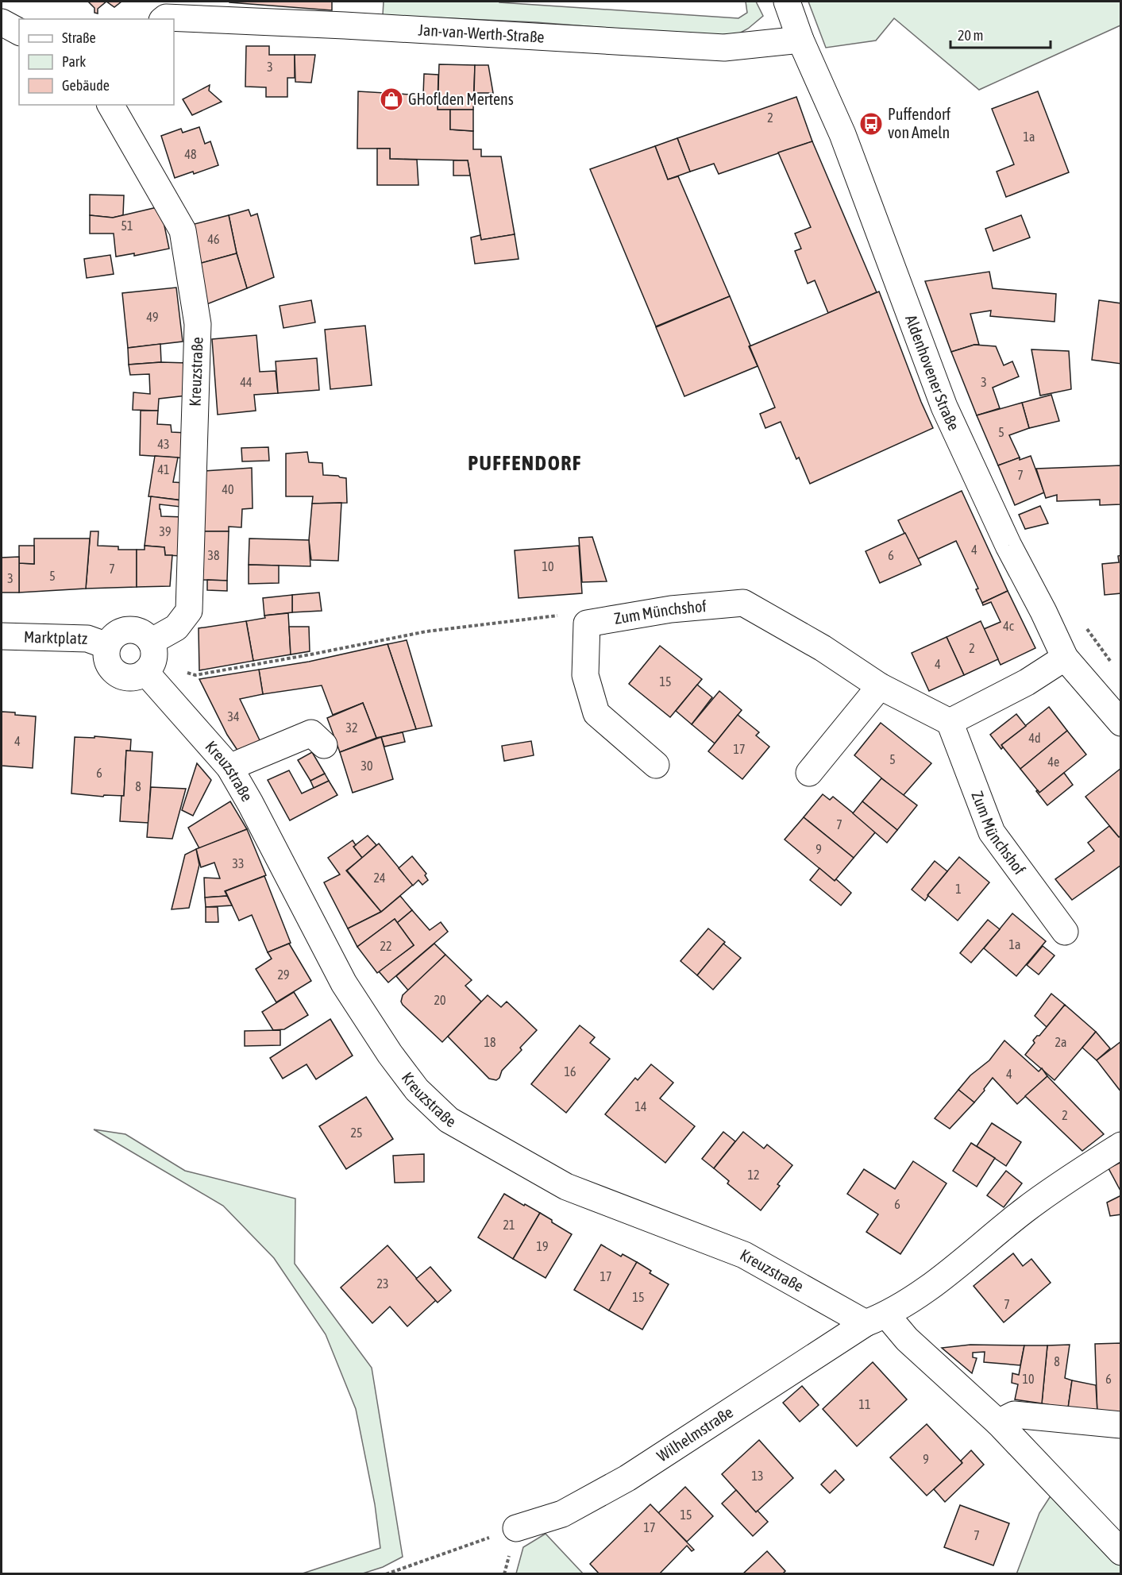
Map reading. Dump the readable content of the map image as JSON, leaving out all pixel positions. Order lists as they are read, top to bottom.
{
  "streets": {
    "street": [
      "Jan-van-Werth-Straße",
      "Kreuzstraße",
      "Aldenhovener Straße",
      "Zum Münchshof",
      "Marktplatz",
      "Wilhelmstraße"
    ]
  },
  "crossings": [
    ["Jan-van-Werth-Straße", "Aldenhovener Straße"],
    ["Kreuzstraße", "Marktplatz"],
    ["Kreuzstraße", "Wilhelmstraße"]
  ],
  "districts": ["PUFFENDORF"],
  "places": {
    "shop": ["GHoflden Mertens"],
    "bus stop": ["Puffendorf von Ameln"]
  },
  "house_numbers": [
    "3",
    "2",
    "1a",
    "48",
    "51",
    "46",
    "49",
    "44",
    "3",
    "5",
    "43",
    "41",
    "7",
    "40",
    "39",
    "4",
    "38",
    "6",
    "10",
    "7",
    "5",
    "3",
    "4c",
    "2",
    "4",
    "15",
    "34",
    "32",
    "4d",
    "4",
    "17",
    "5",
    "4e",
    "30",
    "6",
    "8",
    "7",
    "9",
    "33",
    "24",
    "1",
    "1a",
    "22",
    "29",
    "20",
    "18",
    "2a",
    "16",
    "4",
    "14",
    "2",
    "25",
    "12",
    "6",
    "21",
    "19",
    "17",
    "23",
    "15",
    "7",
    "8",
    "10",
    "6",
    "11",
    "9",
    "13",
    "15",
    "17",
    "7"
  ],
  "legend": ["Straße", "Park", "Gebäude"],
  "scale_bar": "20 m"
}
